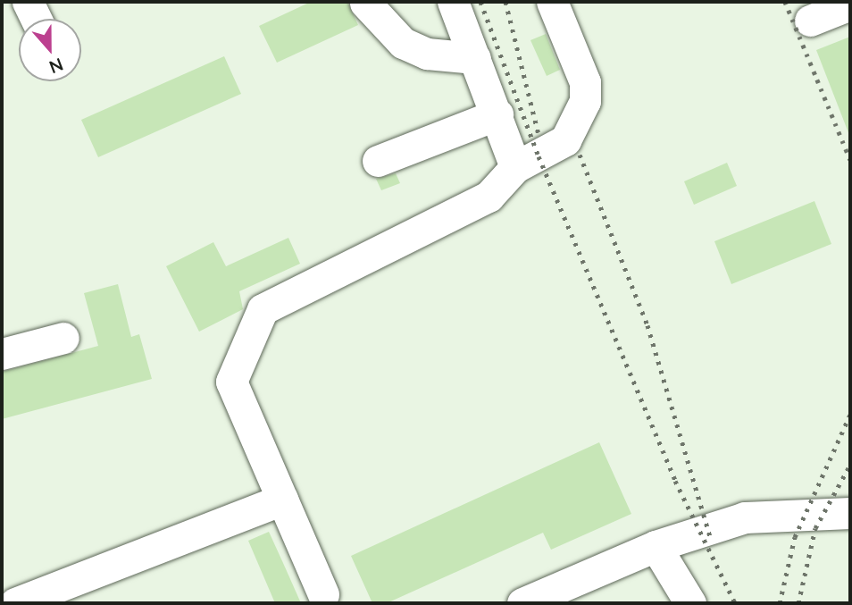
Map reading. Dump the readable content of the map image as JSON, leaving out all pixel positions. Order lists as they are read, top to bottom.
{
  "north": "bottom"
}
